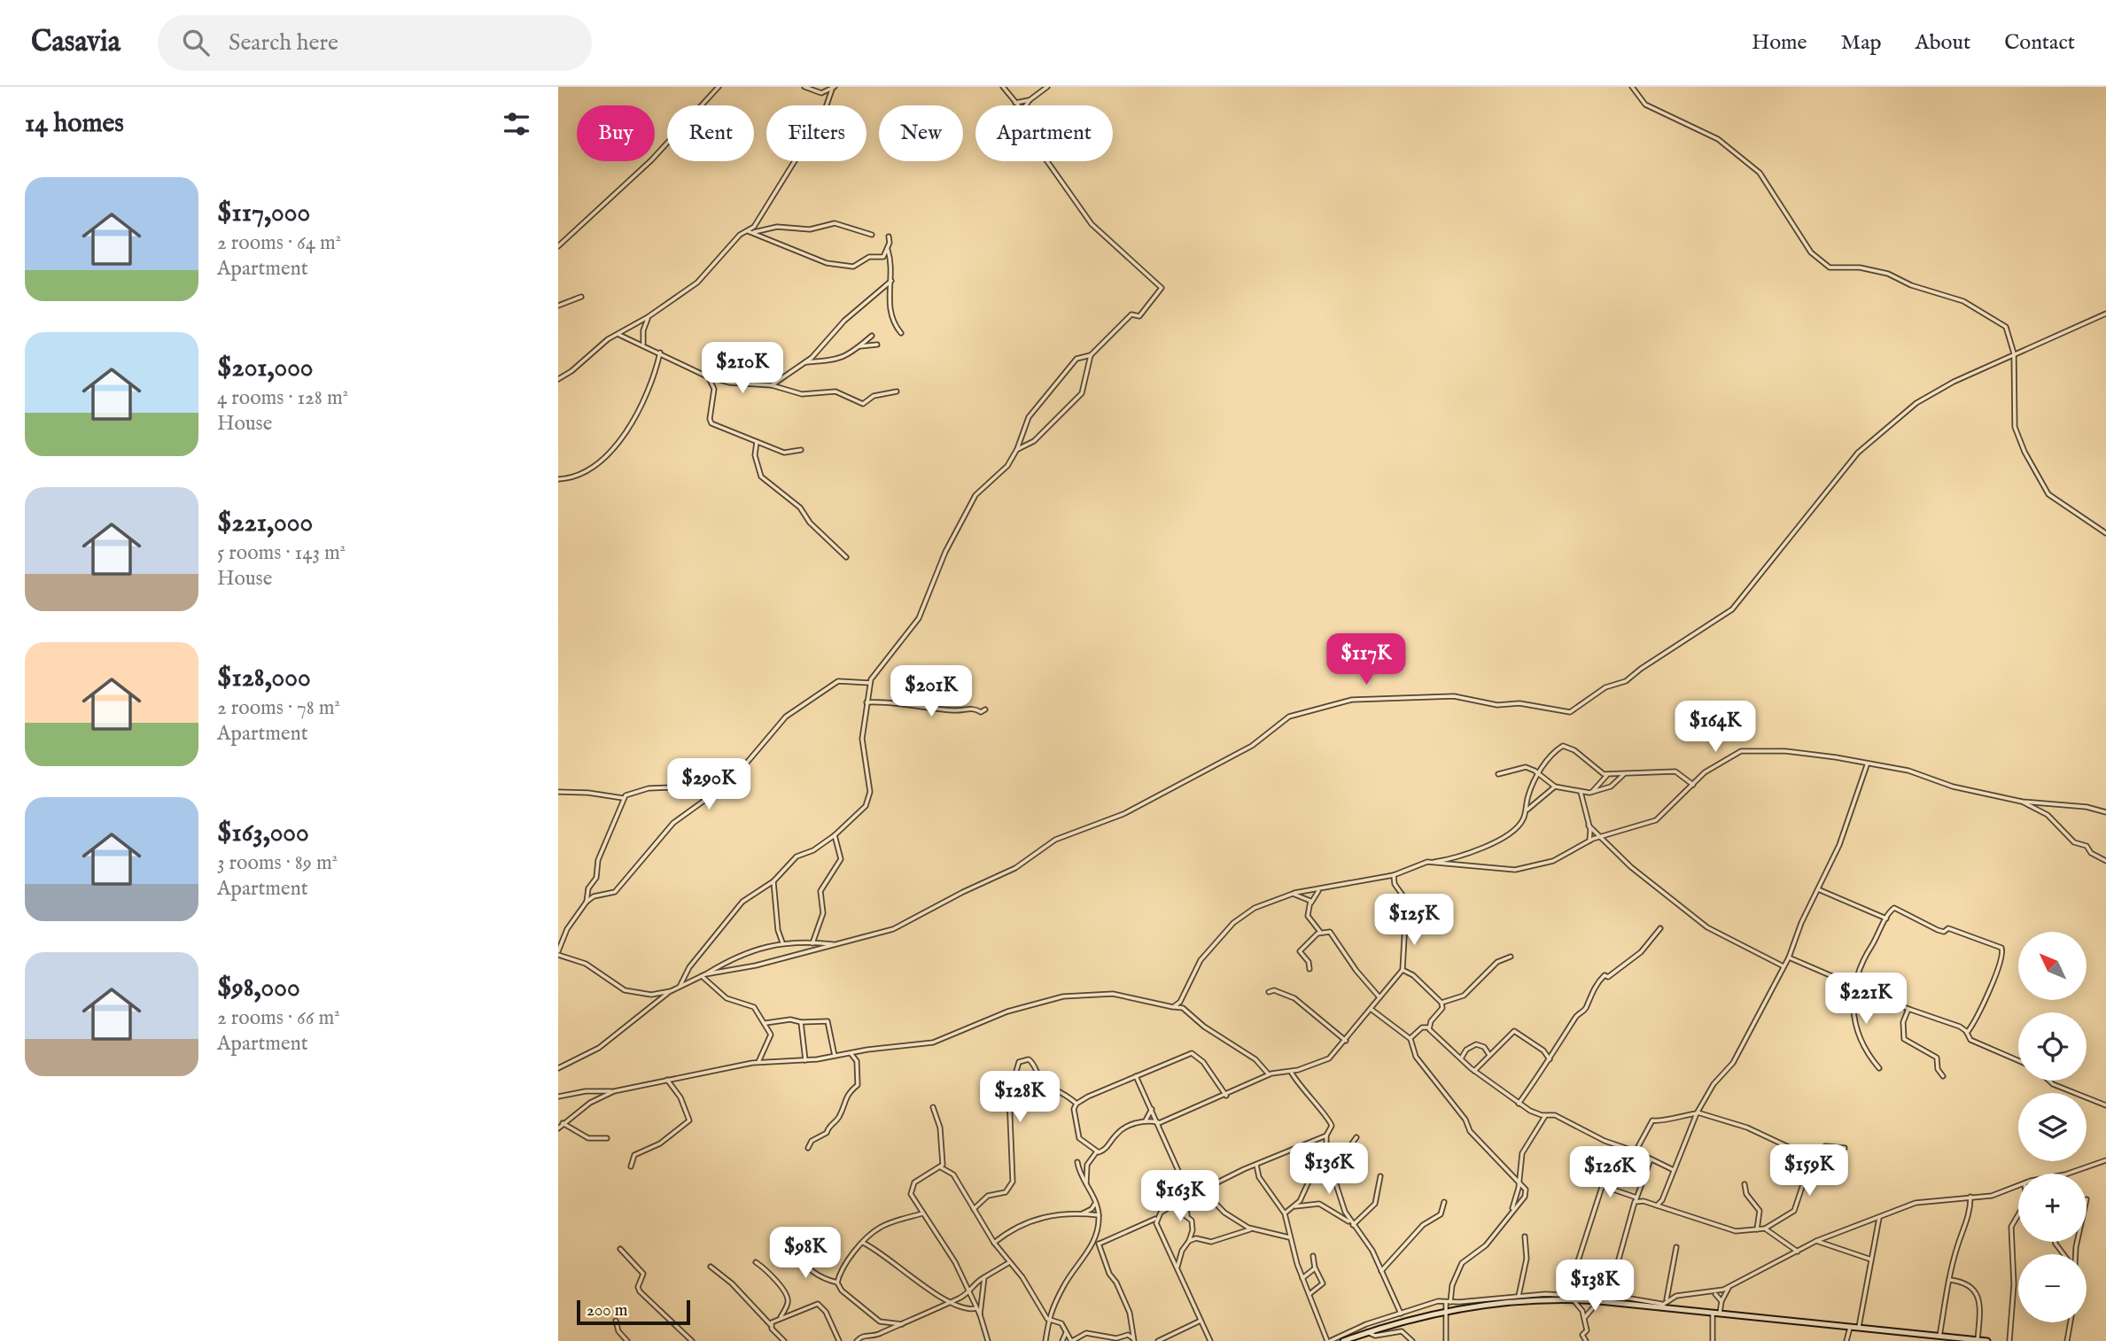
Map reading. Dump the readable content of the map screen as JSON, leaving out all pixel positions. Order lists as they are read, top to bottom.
{
  "scale_bar": "200 m",
  "north": "top left",
  "page": {
    "header": "Casavia",
    "search": "Search here",
    "nav": [
      "Home",
      "Map",
      "About",
      "Contact"
    ],
    "heading": "14 homes",
    "chip": [
      "Buy",
      "Rent",
      "Filters",
      "New",
      "Apartment"
    ],
    "list": [
      {
        "name": "$117,000",
        "note": "2 rooms · 64 m² · Apartment"
      },
      {
        "name": "$201,000",
        "note": "4 rooms · 128 m² · House"
      },
      {
        "name": "$221,000",
        "note": "5 rooms · 143 m² · House"
      },
      {
        "name": "$128,000",
        "note": "2 rooms · 78 m² · Apartment"
      },
      {
        "name": "$163,000",
        "note": "3 rooms · 89 m² · Apartment"
      },
      {
        "name": "$98,000",
        "note": "2 rooms · 66 m² · Apartment"
      }
    ],
    "price": [
      "$210K",
      "$117K",
      "$201K",
      "$164K",
      "$290K",
      "$125K",
      "$221K",
      "$128K",
      "$136K",
      "$159K",
      "$126K",
      "$163K",
      "$98K",
      "$138K"
    ],
    "map_buttons": ["+", "−"],
    "scale": "200 m"
  }
}
